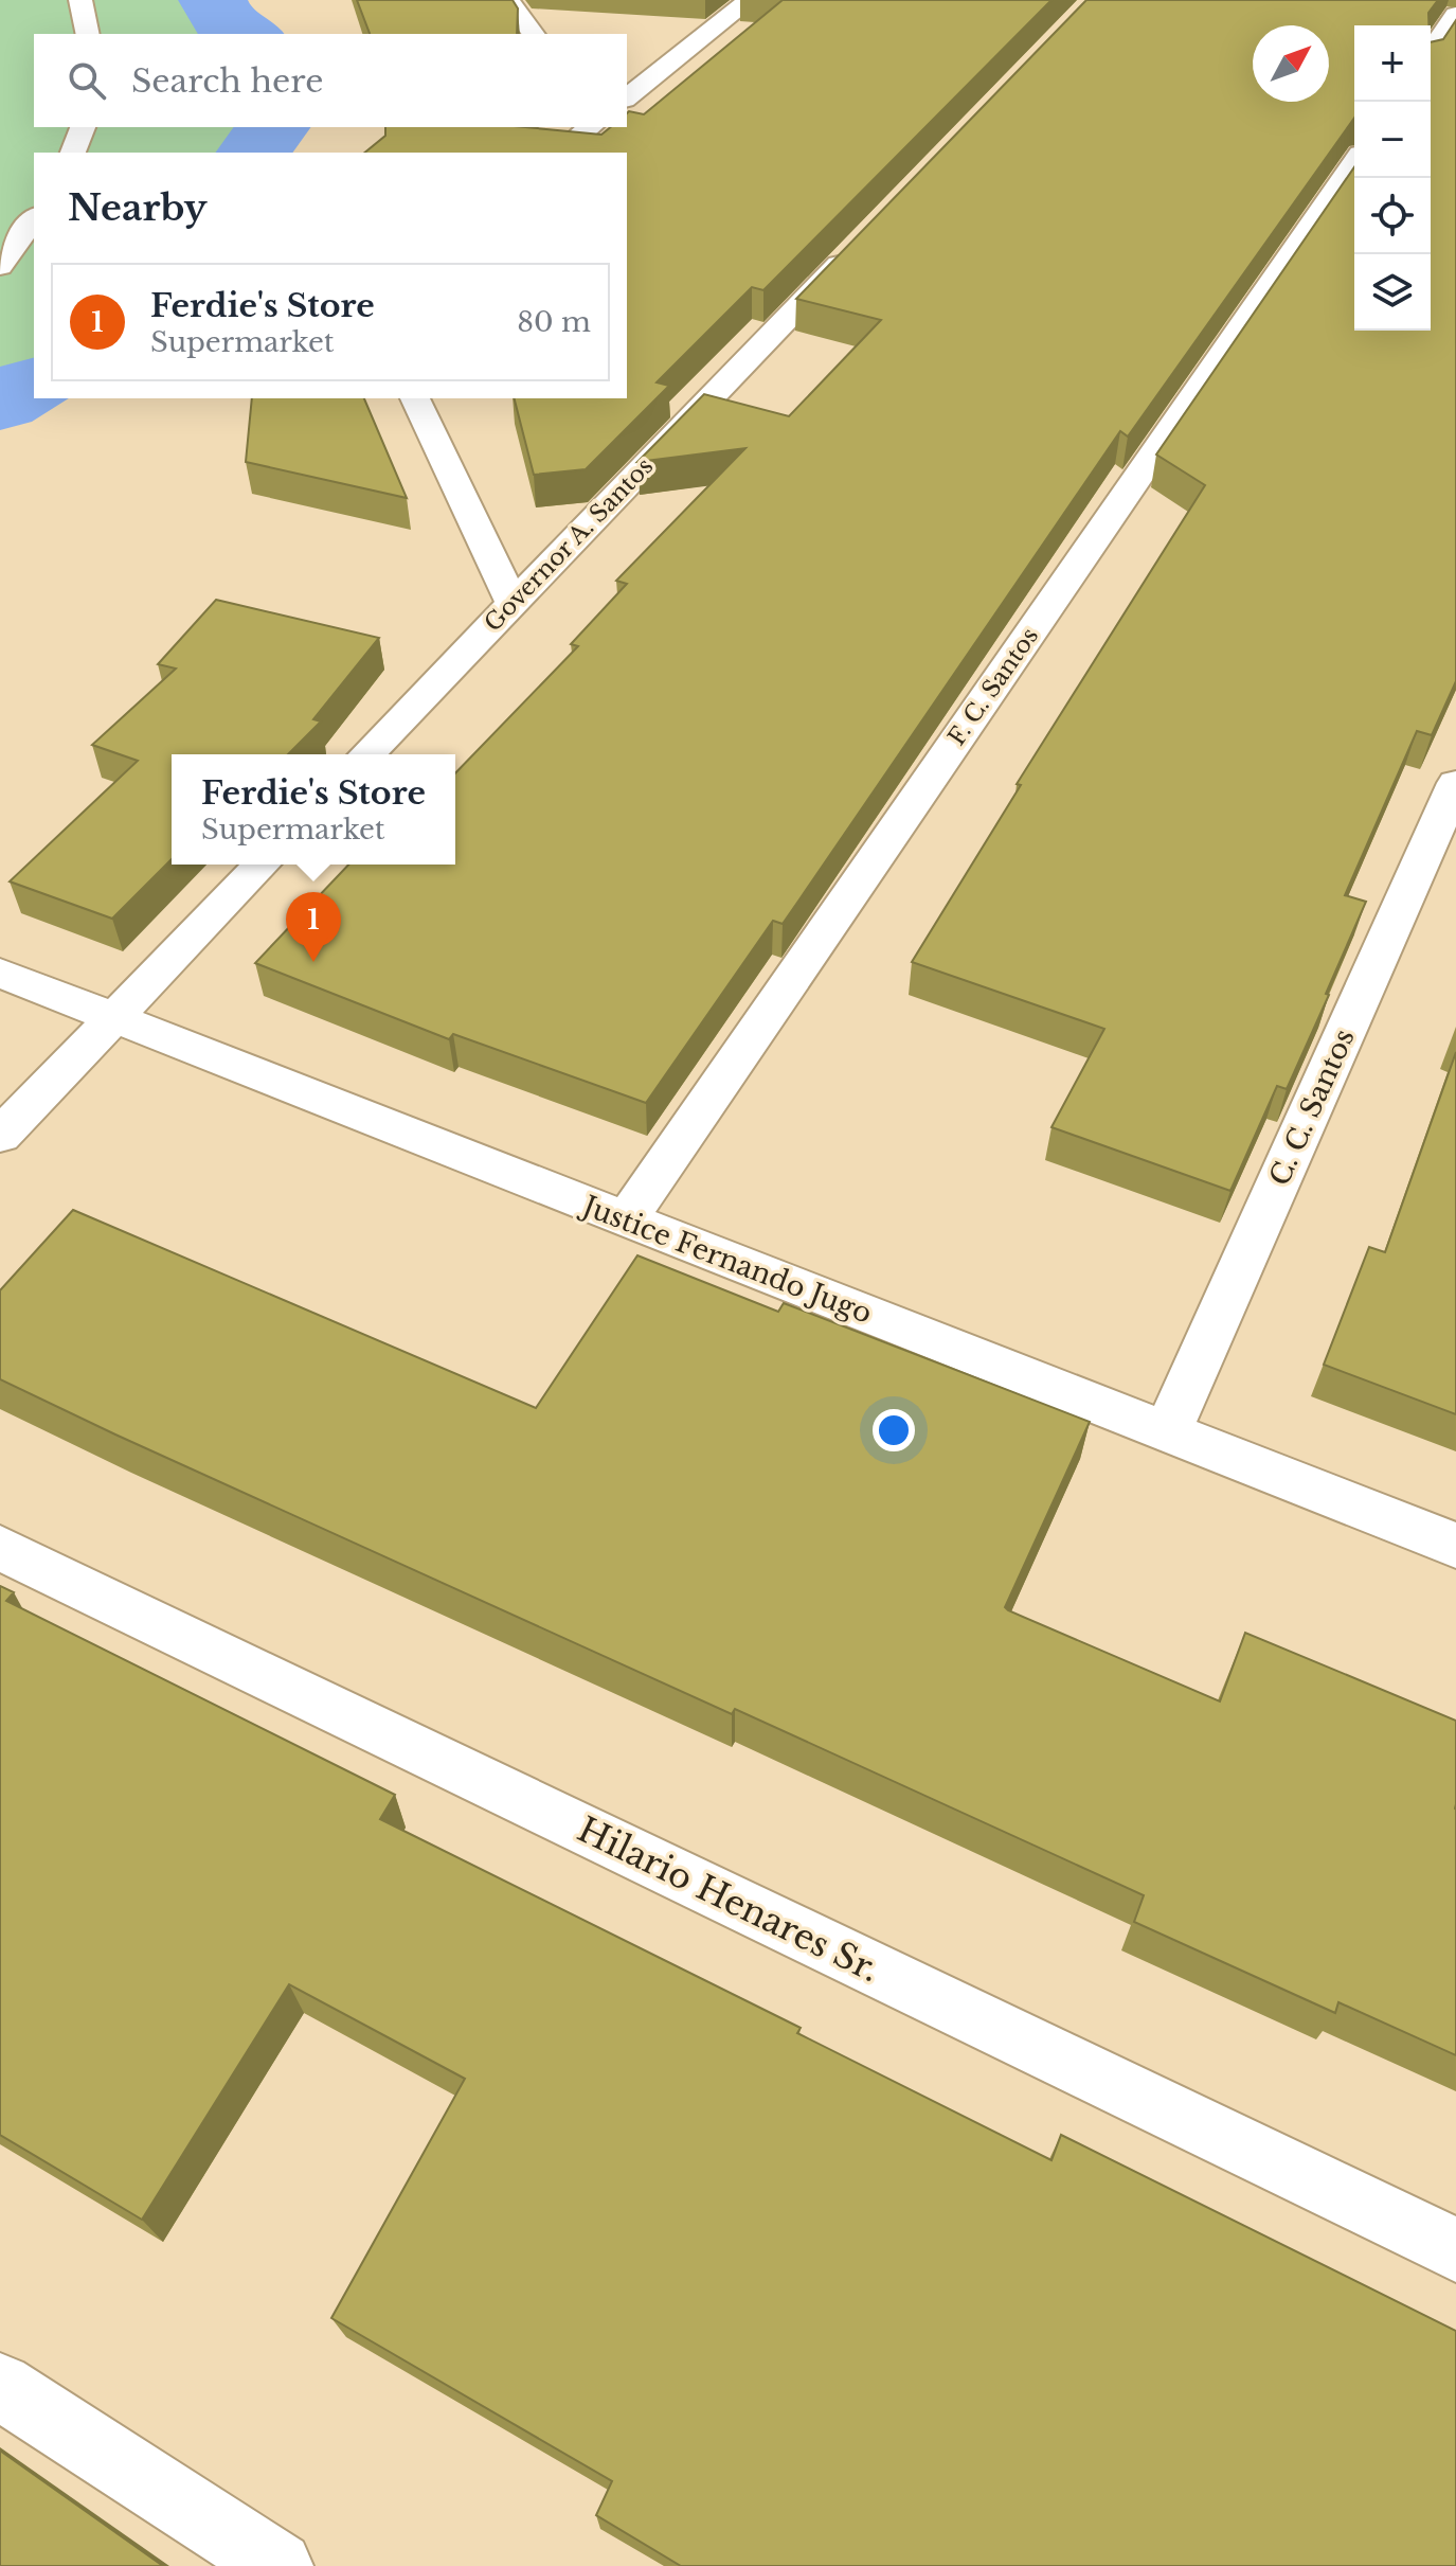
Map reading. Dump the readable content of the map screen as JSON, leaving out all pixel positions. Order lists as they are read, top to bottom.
{
  "streets": {
    "street": [
      "Governor A. Santos",
      "F. C. Santos",
      "C. C. Santos",
      "Justice Fernando Jugo",
      "Hilario Henares Sr."
    ]
  },
  "crossings": [
    ["F. C. Santos", "Justice Fernando Jugo"],
    ["C. C. Santos", "Justice Fernando Jugo"]
  ],
  "north": "top right",
  "page": {
    "map_buttons": ["+", "−"],
    "search": "Search here",
    "heading": "Nearby",
    "list": [
      {
        "mark": "1",
        "name": "Ferdie's Store",
        "note": "Supermarket",
        "value": "80 m"
      }
    ],
    "popup": ["Ferdie's Store", "Supermarket"],
    "pins": "1"
  }
}
